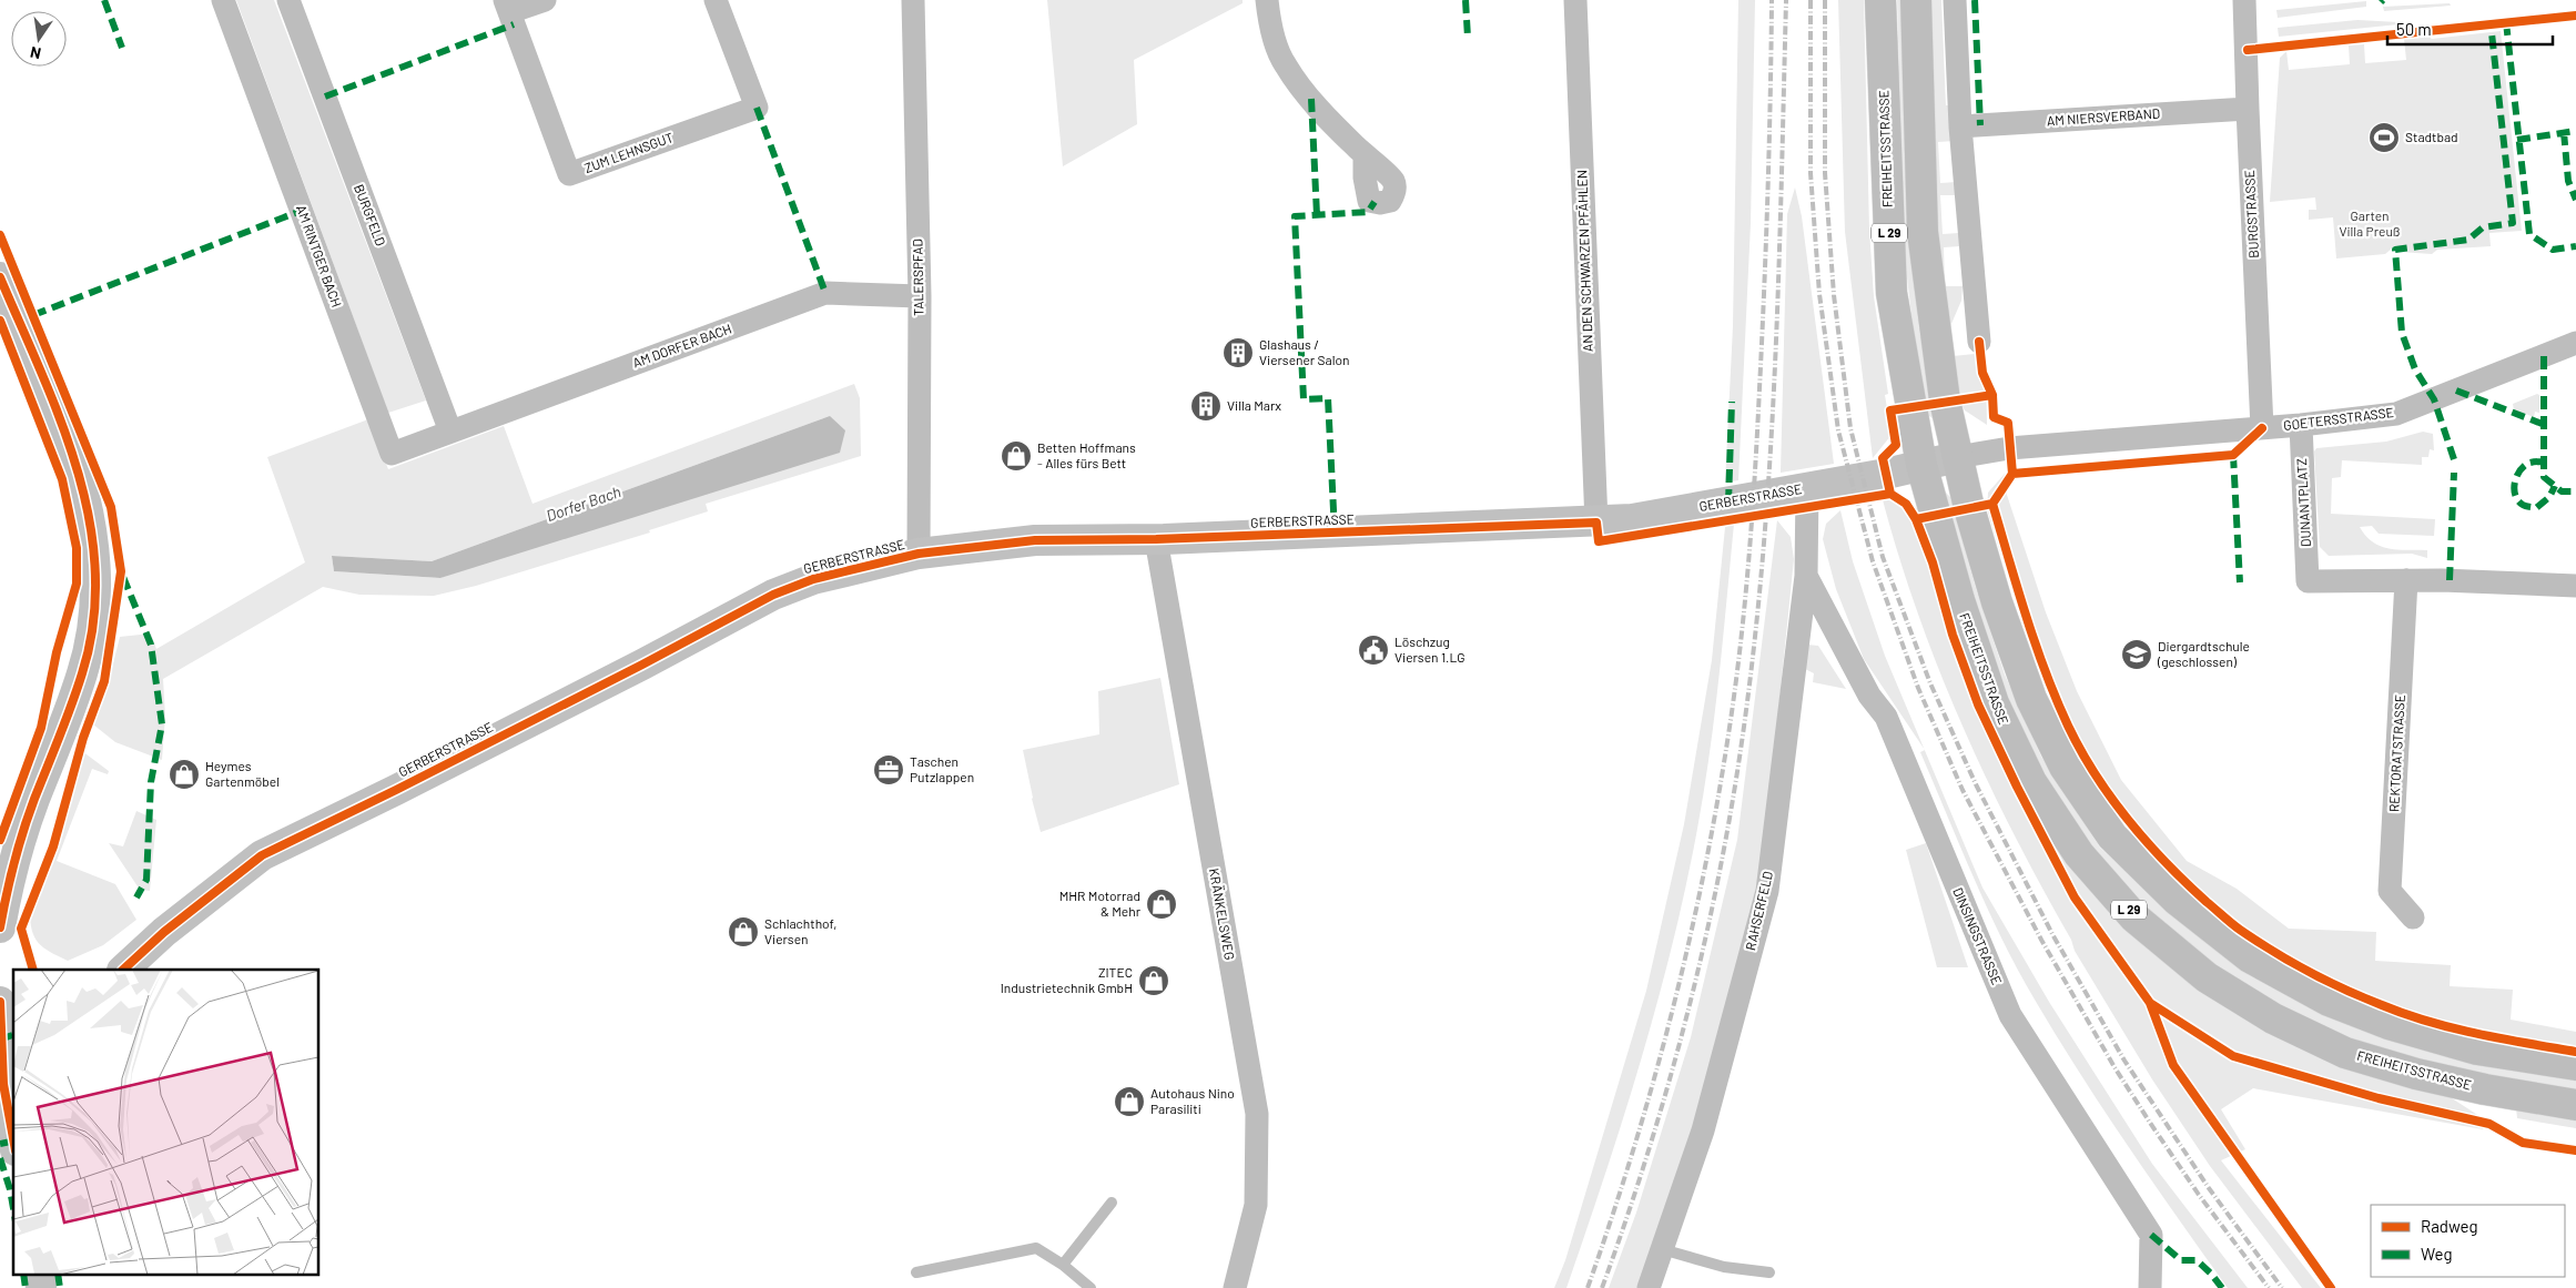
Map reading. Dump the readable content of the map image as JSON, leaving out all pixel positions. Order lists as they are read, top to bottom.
{
  "streets": {
    "main road": ["FREIHEITSSTRASSE", "L 29"],
    "street": [
      "AM NIERSVERBAND",
      "ZUM LEHNSGUT",
      "BURGSTRASSE",
      "BURGFELD",
      "AM RINTGER BACH",
      "AN DEN SCHWARZEN PFÄHLEN",
      "TALERSPFAD",
      "AM DORFER BACH",
      "GOETERSSTRASSE",
      "GERBERSTRASSE",
      "DUNANTPLATZ",
      "REKTORATSTRASSE",
      "RAHSERFELD",
      "KRÄNKELSWEG",
      "DINSINGSTRASSE"
    ]
  },
  "crossings": [
    ["AM NIERSVERBAND", "BURGSTRASSE"],
    ["FREIHEITSSTRASSE", "GERBERSTRASSE"],
    ["BURGSTRASSE", "GOETERSSTRASSE"],
    ["BURGFELD", "AM RINTGER BACH"],
    ["BURGFELD", "AM DORFER BACH"],
    ["L 29", "GOETERSSTRASSE"],
    ["L 29", "GERBERSTRASSE"],
    ["AM RINTGER BACH", "AM DORFER BACH"],
    ["AN DEN SCHWARZEN PFÄHLEN", "GERBERSTRASSE"],
    ["TALERSPFAD", "AM DORFER BACH"],
    ["TALERSPFAD", "GERBERSTRASSE"],
    ["GOETERSSTRASSE", "GERBERSTRASSE"],
    ["GOETERSSTRASSE", "DUNANTPLATZ"],
    ["GERBERSTRASSE", "RAHSERFELD"],
    ["GERBERSTRASSE", "KRÄNKELSWEG"],
    ["DUNANTPLATZ", "REKTORATSTRASSE"],
    ["RAHSERFELD", "DINSINGSTRASSE"]
  ],
  "water": ["Dorfer Bach"],
  "parks": ["Garten Villa Preuß"],
  "places": {
    "sports": ["Stadtbad"],
    "building": ["Glashaus / Viersener Salon", "Villa Marx"],
    "shop": [
      "Betten Hoffmans - Alles fürs Bett",
      "Heymes Gartenmöbel",
      "MHR Motorrad & Mehr",
      "Schlachthof, Viersen",
      "ZITEC Industrietechnik GmbH",
      "Autohaus Nino Parasiliti"
    ],
    "public building": ["Löschzug Viersen 1.LG"],
    "school or university": ["Diergardtschule (geschlossen)"],
    "office": ["Taschen Putzlappen"]
  },
  "legend": ["Radweg", "Weg"],
  "scale_bar": "50 m",
  "north": "bottom"
}
